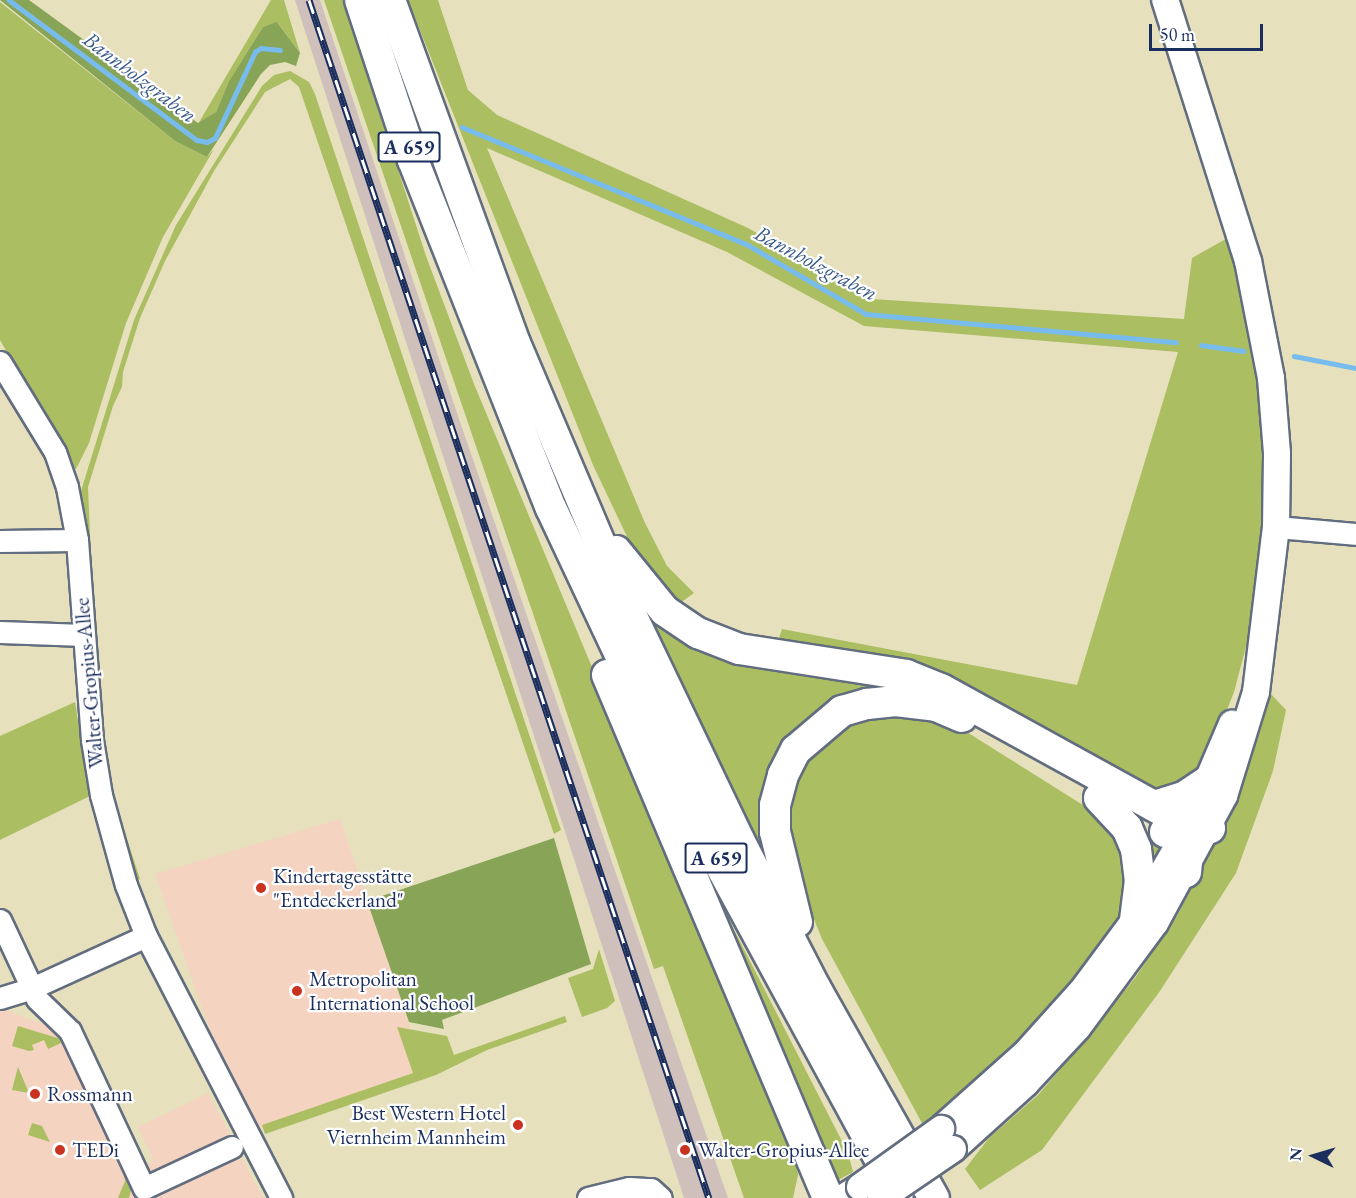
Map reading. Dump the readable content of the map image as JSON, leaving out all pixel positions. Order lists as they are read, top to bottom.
{
  "streets": {
    "highway": ["A 659"],
    "street": ["Walter-Gropius-Allee"]
  },
  "water": ["Bannholzgraben"],
  "places": [
    "Kindertagesstätte \"Entdeckerland\"",
    "Metropolitan International School",
    "Rossmann",
    "Best Western Hotel Viernheim Mannheim",
    "TEDi",
    "Walter-Gropius-Allee"
  ],
  "scale_bar": "50 m",
  "north": "left"
}
